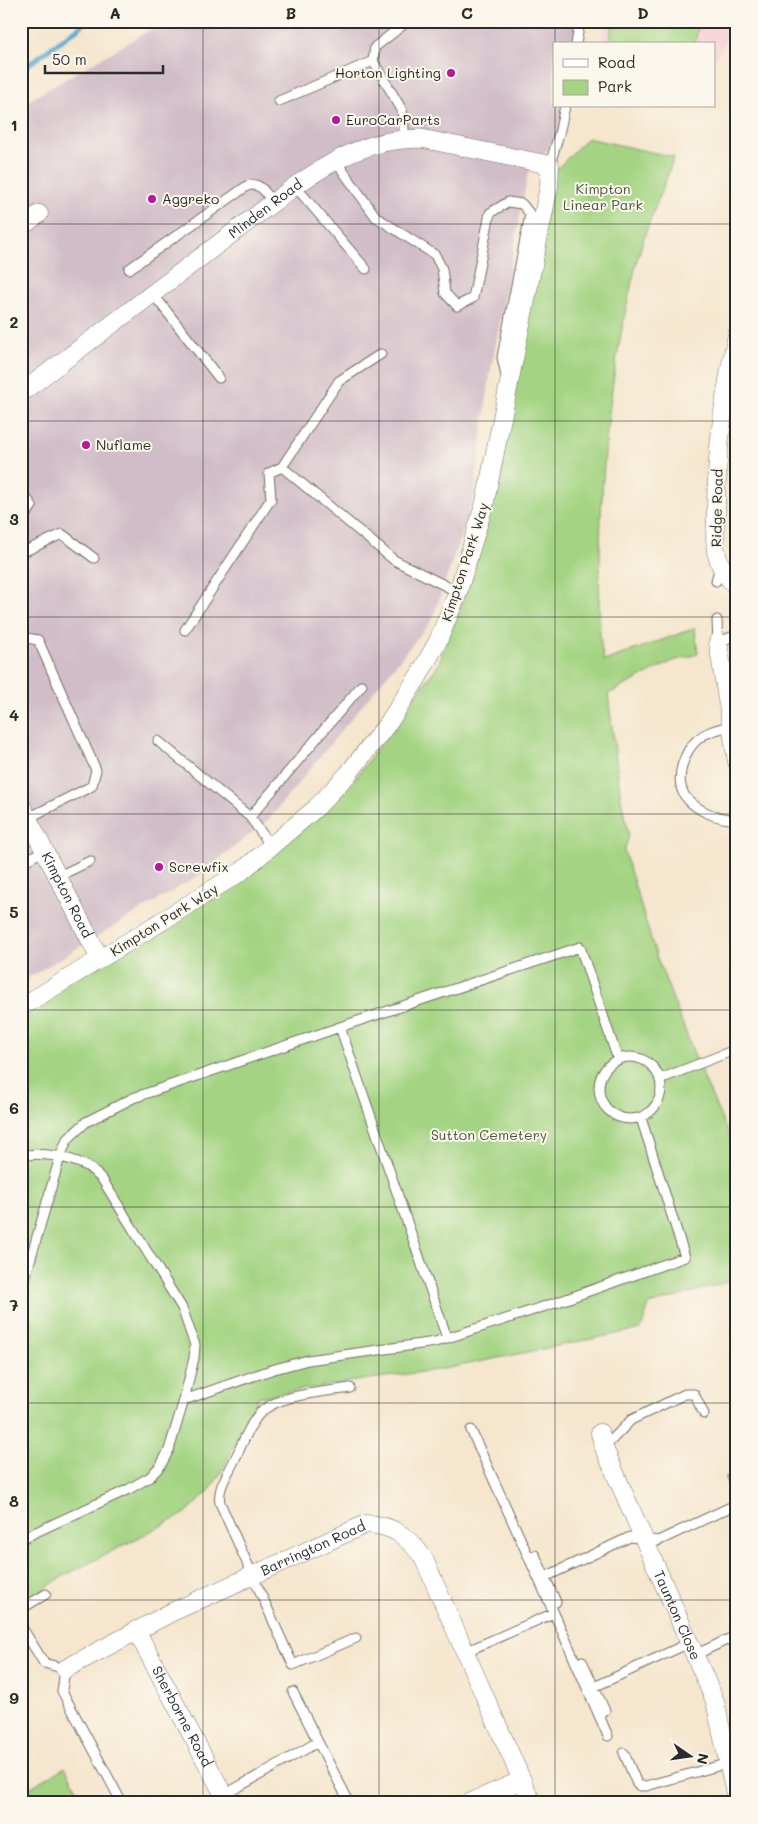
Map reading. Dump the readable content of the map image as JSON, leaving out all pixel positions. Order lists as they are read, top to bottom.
{
  "streets": {
    "street": [
      "Minden Road",
      "Ridge Road",
      "Kimpton Park Way",
      "Kimpton Road",
      "Barrington Road",
      "Taunton Close",
      "Sherborne Road"
    ]
  },
  "crossings": [
    ["Minden Road", "Kimpton Park Way"],
    ["Kimpton Park Way", "Kimpton Road"],
    ["Barrington Road", "Sherborne Road"]
  ],
  "parks": ["Kimpton Linear Park", "Sutton Cemetery"],
  "places": [
    "Horton Lighting",
    "EuroCarParts",
    "Aggreko",
    "Nuflame",
    "Screwfix"
  ],
  "legend": ["Road", "Park"],
  "scale_bar": "50 m",
  "north": "right",
  "grid": {
    "columns": [
      "A",
      "B",
      "C",
      "D"
    ],
    "rows": [
      "1",
      "2",
      "3",
      "4",
      "5",
      "6",
      "7",
      "8",
      "9"
    ]
  }
}
